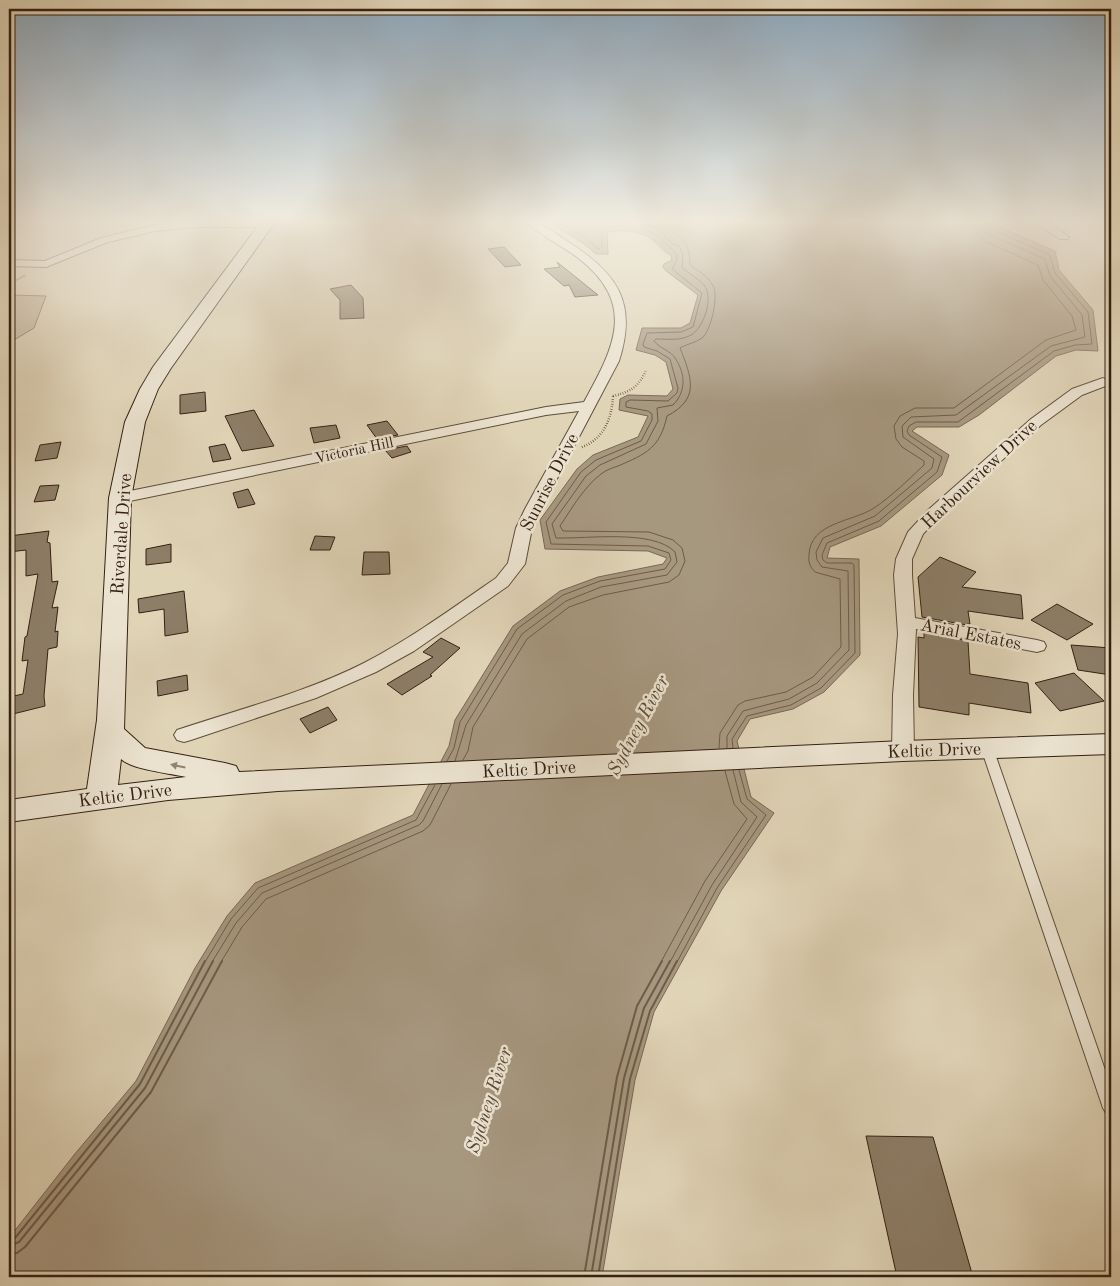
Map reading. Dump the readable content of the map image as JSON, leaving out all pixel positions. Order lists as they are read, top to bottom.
{
  "streets": {
    "main road": ["Riverdale Drive", "Keltic Drive"],
    "street": [
      "Victoria Hill",
      "Harbourview Drive",
      "Sunrise Drive",
      "Arial Estates"
    ]
  },
  "crossings": [
    ["Victoria Hill", "Sunrise Drive"],
    ["Victoria Hill", "Riverdale Drive"],
    ["Harbourview Drive", "Arial Estates"],
    ["Harbourview Drive", "Keltic Drive"],
    ["Riverdale Drive", "Keltic Drive"]
  ],
  "water": ["Sydney River"]
}
